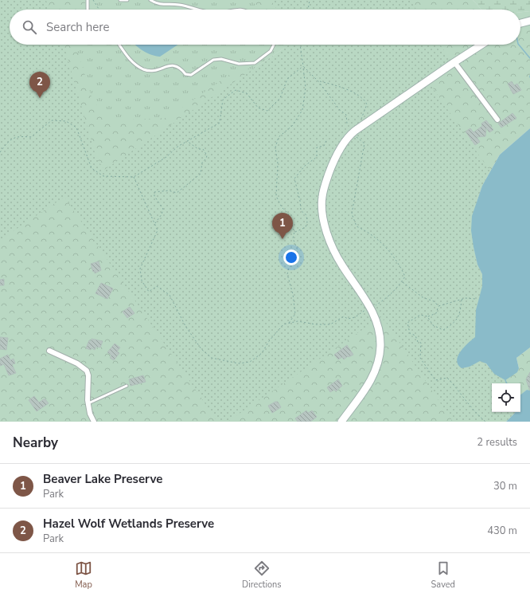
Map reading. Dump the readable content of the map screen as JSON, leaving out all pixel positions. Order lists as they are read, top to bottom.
{
  "page": {
    "search": "Search here",
    "pins": ["2", "1"],
    "heading": ["Nearby", "2 results"],
    "list": [
      {
        "mark": "1",
        "name": "Beaver Lake Preserve",
        "note": "Park",
        "value": "30 m"
      },
      {
        "mark": "2",
        "name": "Hazel Wolf Wetlands Preserve",
        "note": "Park",
        "value": "430 m"
      }
    ],
    "nav": ["Map", "Directions", "Saved"]
  }
}
